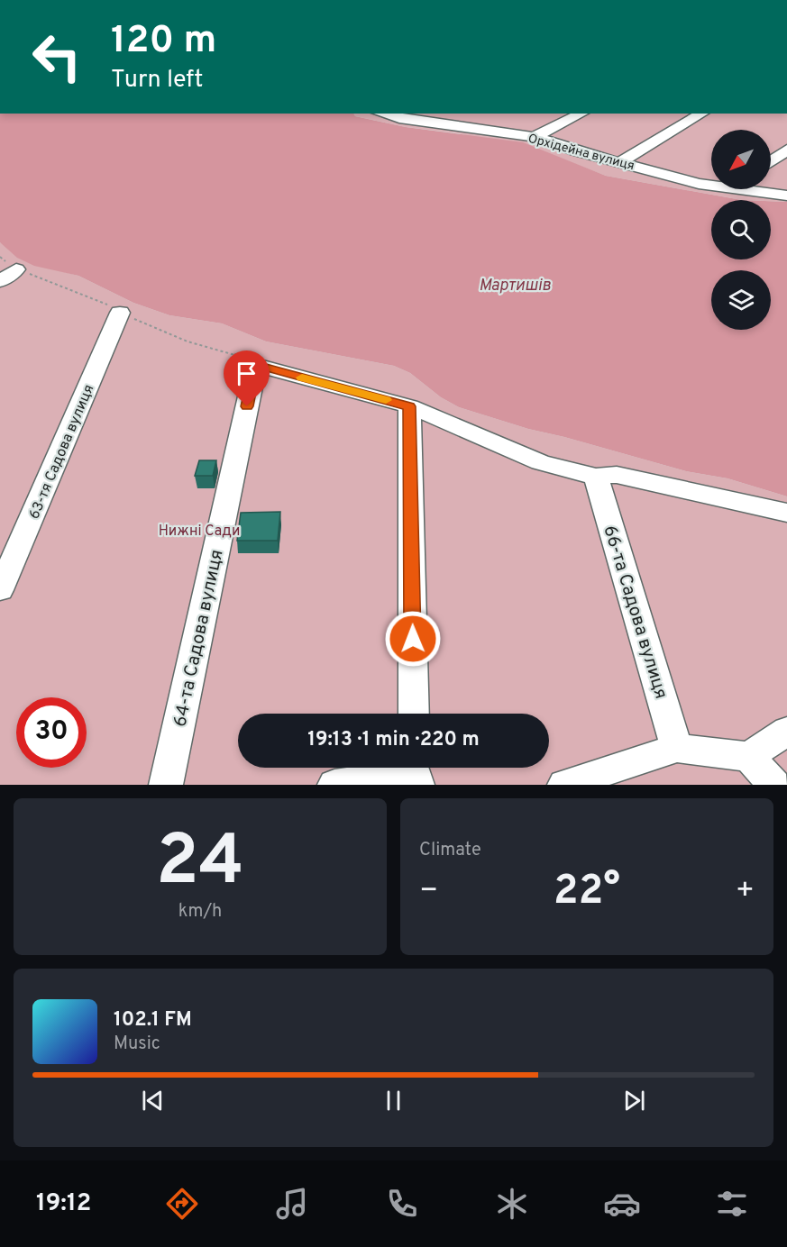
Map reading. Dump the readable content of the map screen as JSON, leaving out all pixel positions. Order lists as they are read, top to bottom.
{
  "streets": {
    "street": [
      "Орхідейна вулиця",
      "63-тя Садова вулиця",
      "66-та Садова вулиця",
      "64-та Садова вулиця"
    ]
  },
  "water": ["Мартишів"],
  "parks": ["Нижні Сади"],
  "north": "bottom left",
  "page": {
    "turn": ["120 m", "Turn left"],
    "limit": "30",
    "trip": "19:13 · 1 min · 220 m",
    "tile": [
      ["24", "km/h"],
      "Climate"
    ],
    "heat": ["−", "22°", "+"],
    "song": ["102.1 FM", "Music"],
    "tabs": "19:12"
  }
}
